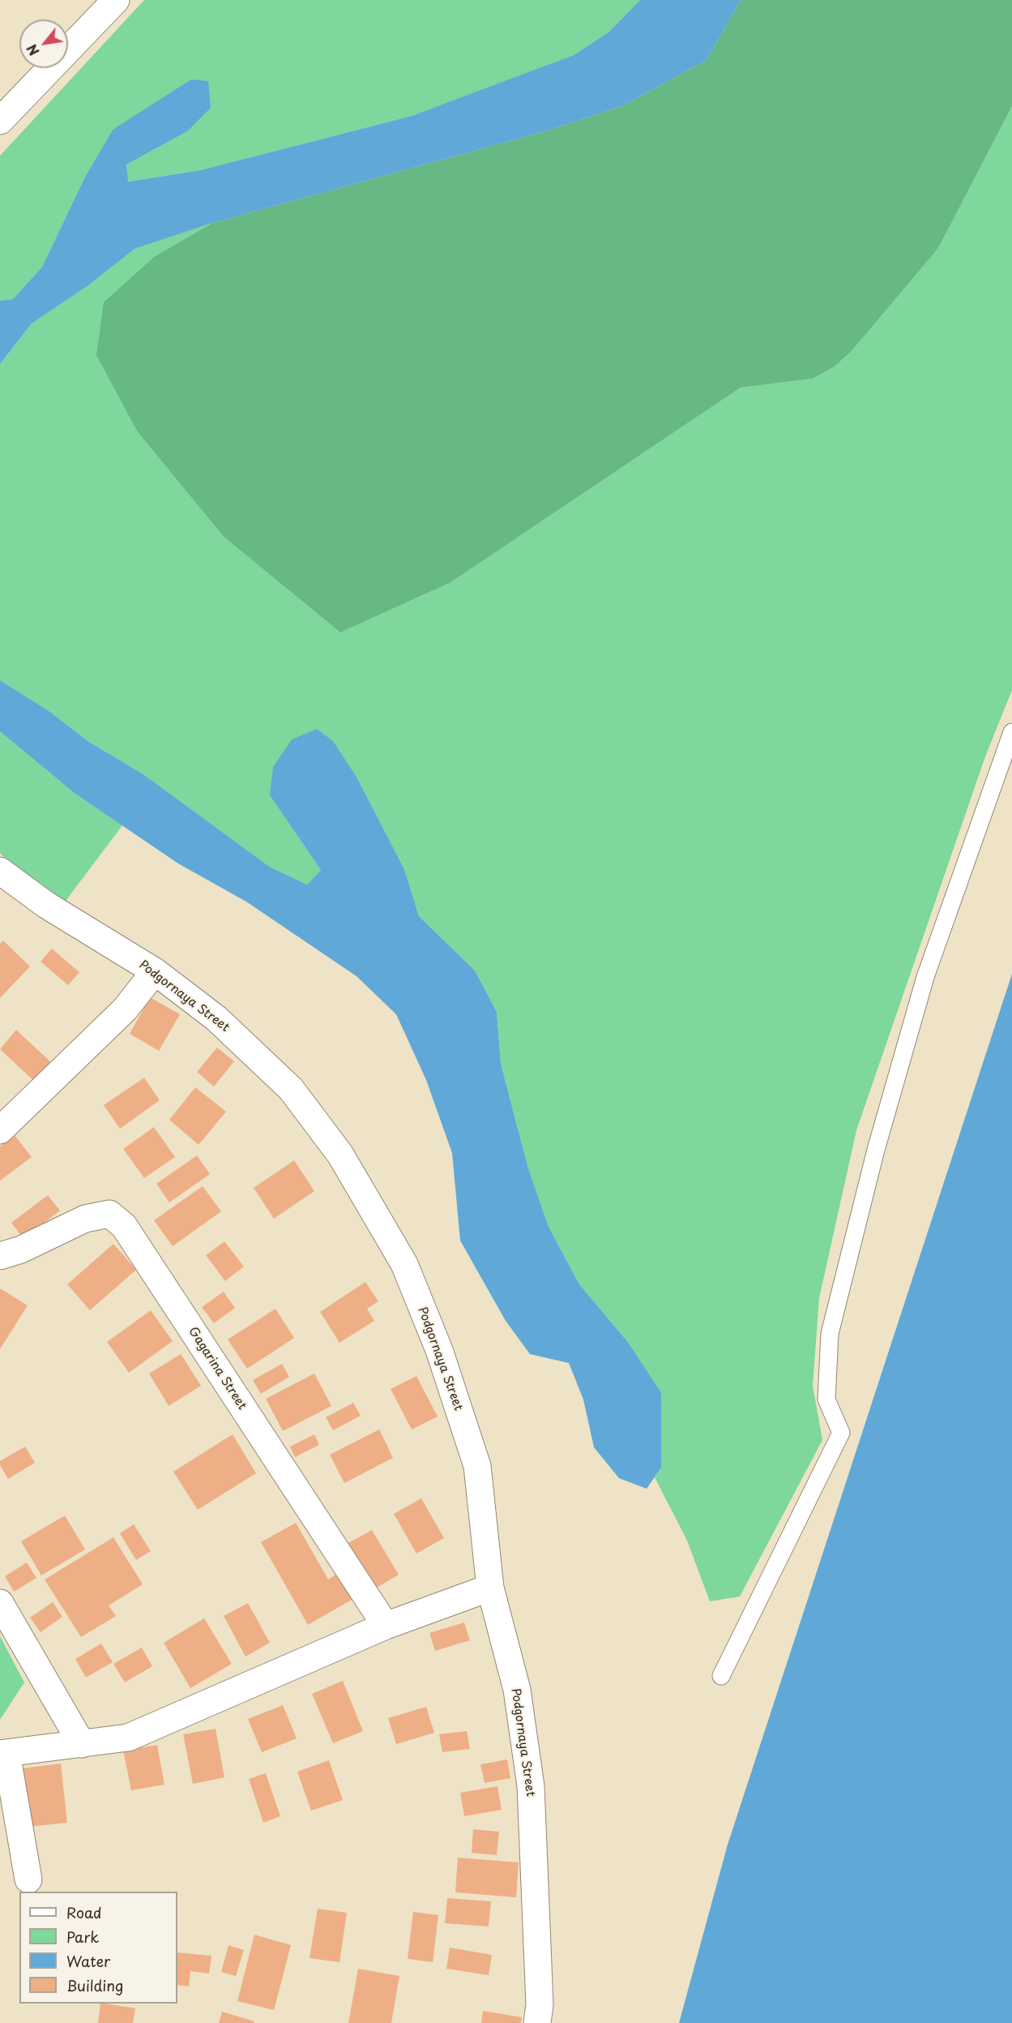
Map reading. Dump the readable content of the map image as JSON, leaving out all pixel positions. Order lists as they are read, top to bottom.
{
  "streets": {
    "street": ["Podgornaya Street", "Gagarina Street"]
  },
  "legend": [
    "Road",
    "Park",
    "Water",
    "Building"
  ],
  "north": "bottom left"
}
